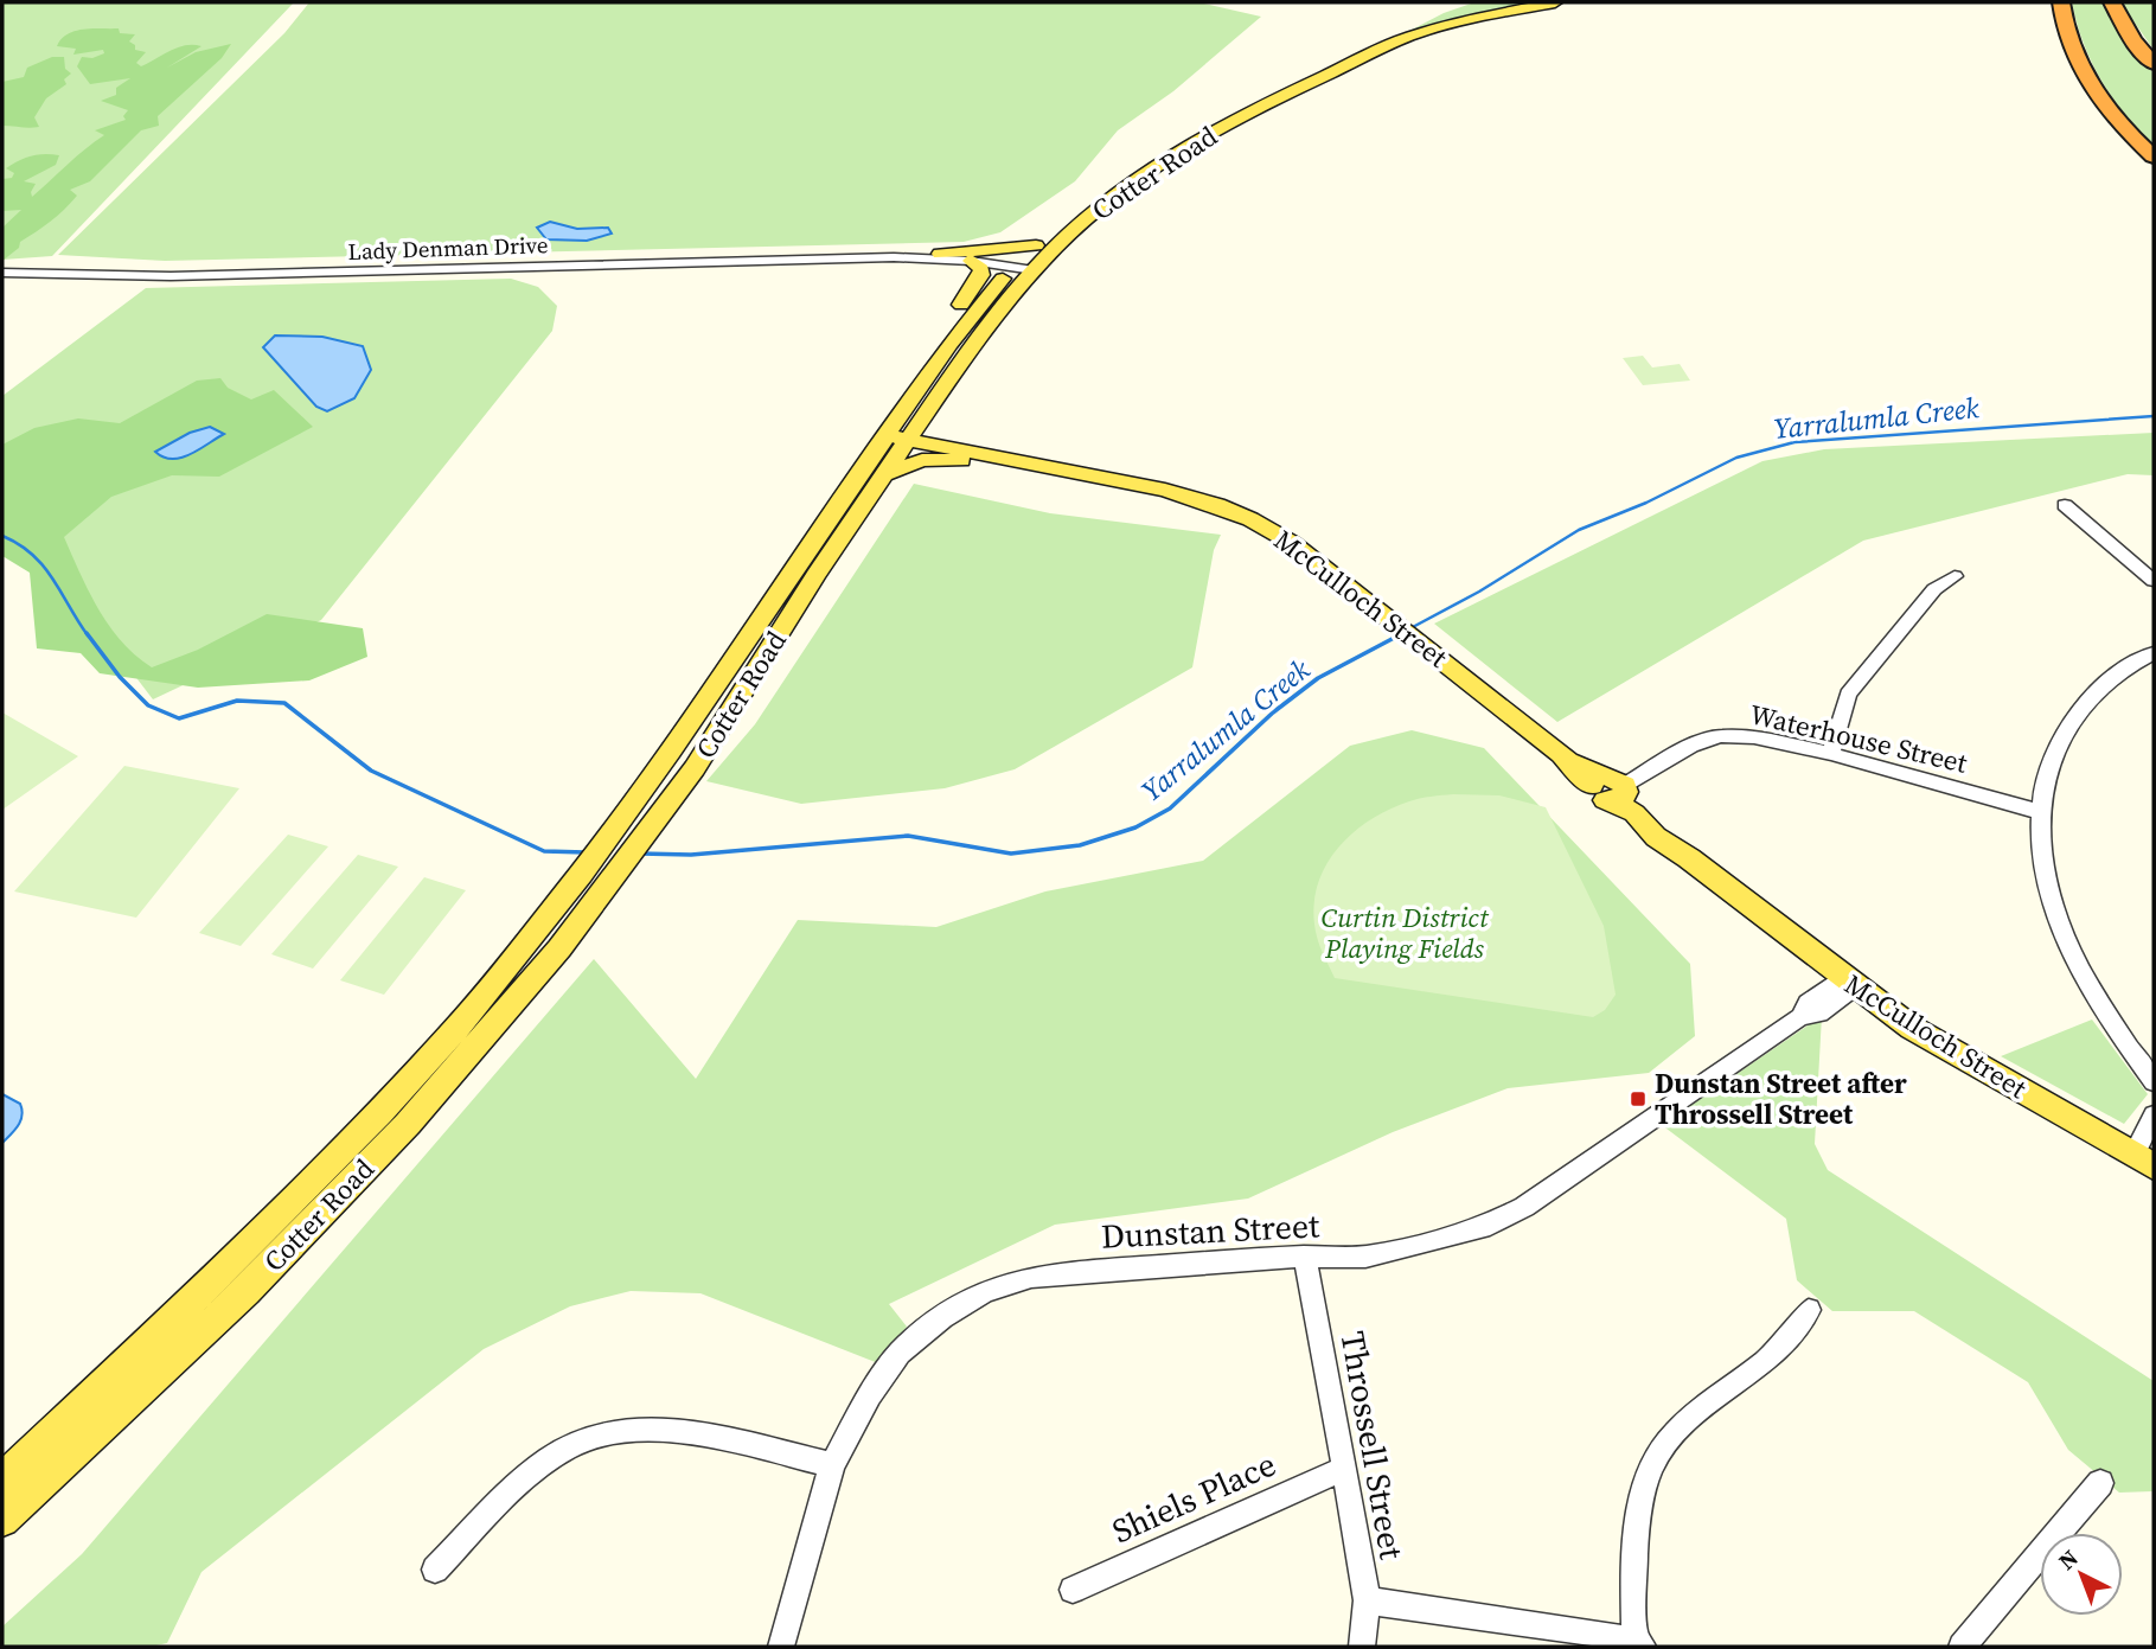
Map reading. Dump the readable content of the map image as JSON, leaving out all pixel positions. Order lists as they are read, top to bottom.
{
  "streets": {
    "main road": ["Cotter Road", "McCulloch Street"],
    "street": [
      "Lady Denman Drive",
      "Waterhouse Street",
      "Dunstan Street",
      "Throssell Street",
      "Shiels Place"
    ]
  },
  "crossings": [
    ["Cotter Road", "Lady Denman Drive"],
    ["Cotter Road", "McCulloch Street"],
    ["McCulloch Street", "Waterhouse Street"],
    ["McCulloch Street", "Dunstan Street"],
    ["Dunstan Street", "Throssell Street"],
    ["Throssell Street", "Shiels Place"]
  ],
  "water": ["Yarralumla Creek"],
  "parks": ["Curtin District Playing Fields"],
  "places": {
    "transit": ["Dunstan Street after Throssell Street"]
  },
  "north": "top left"
}
